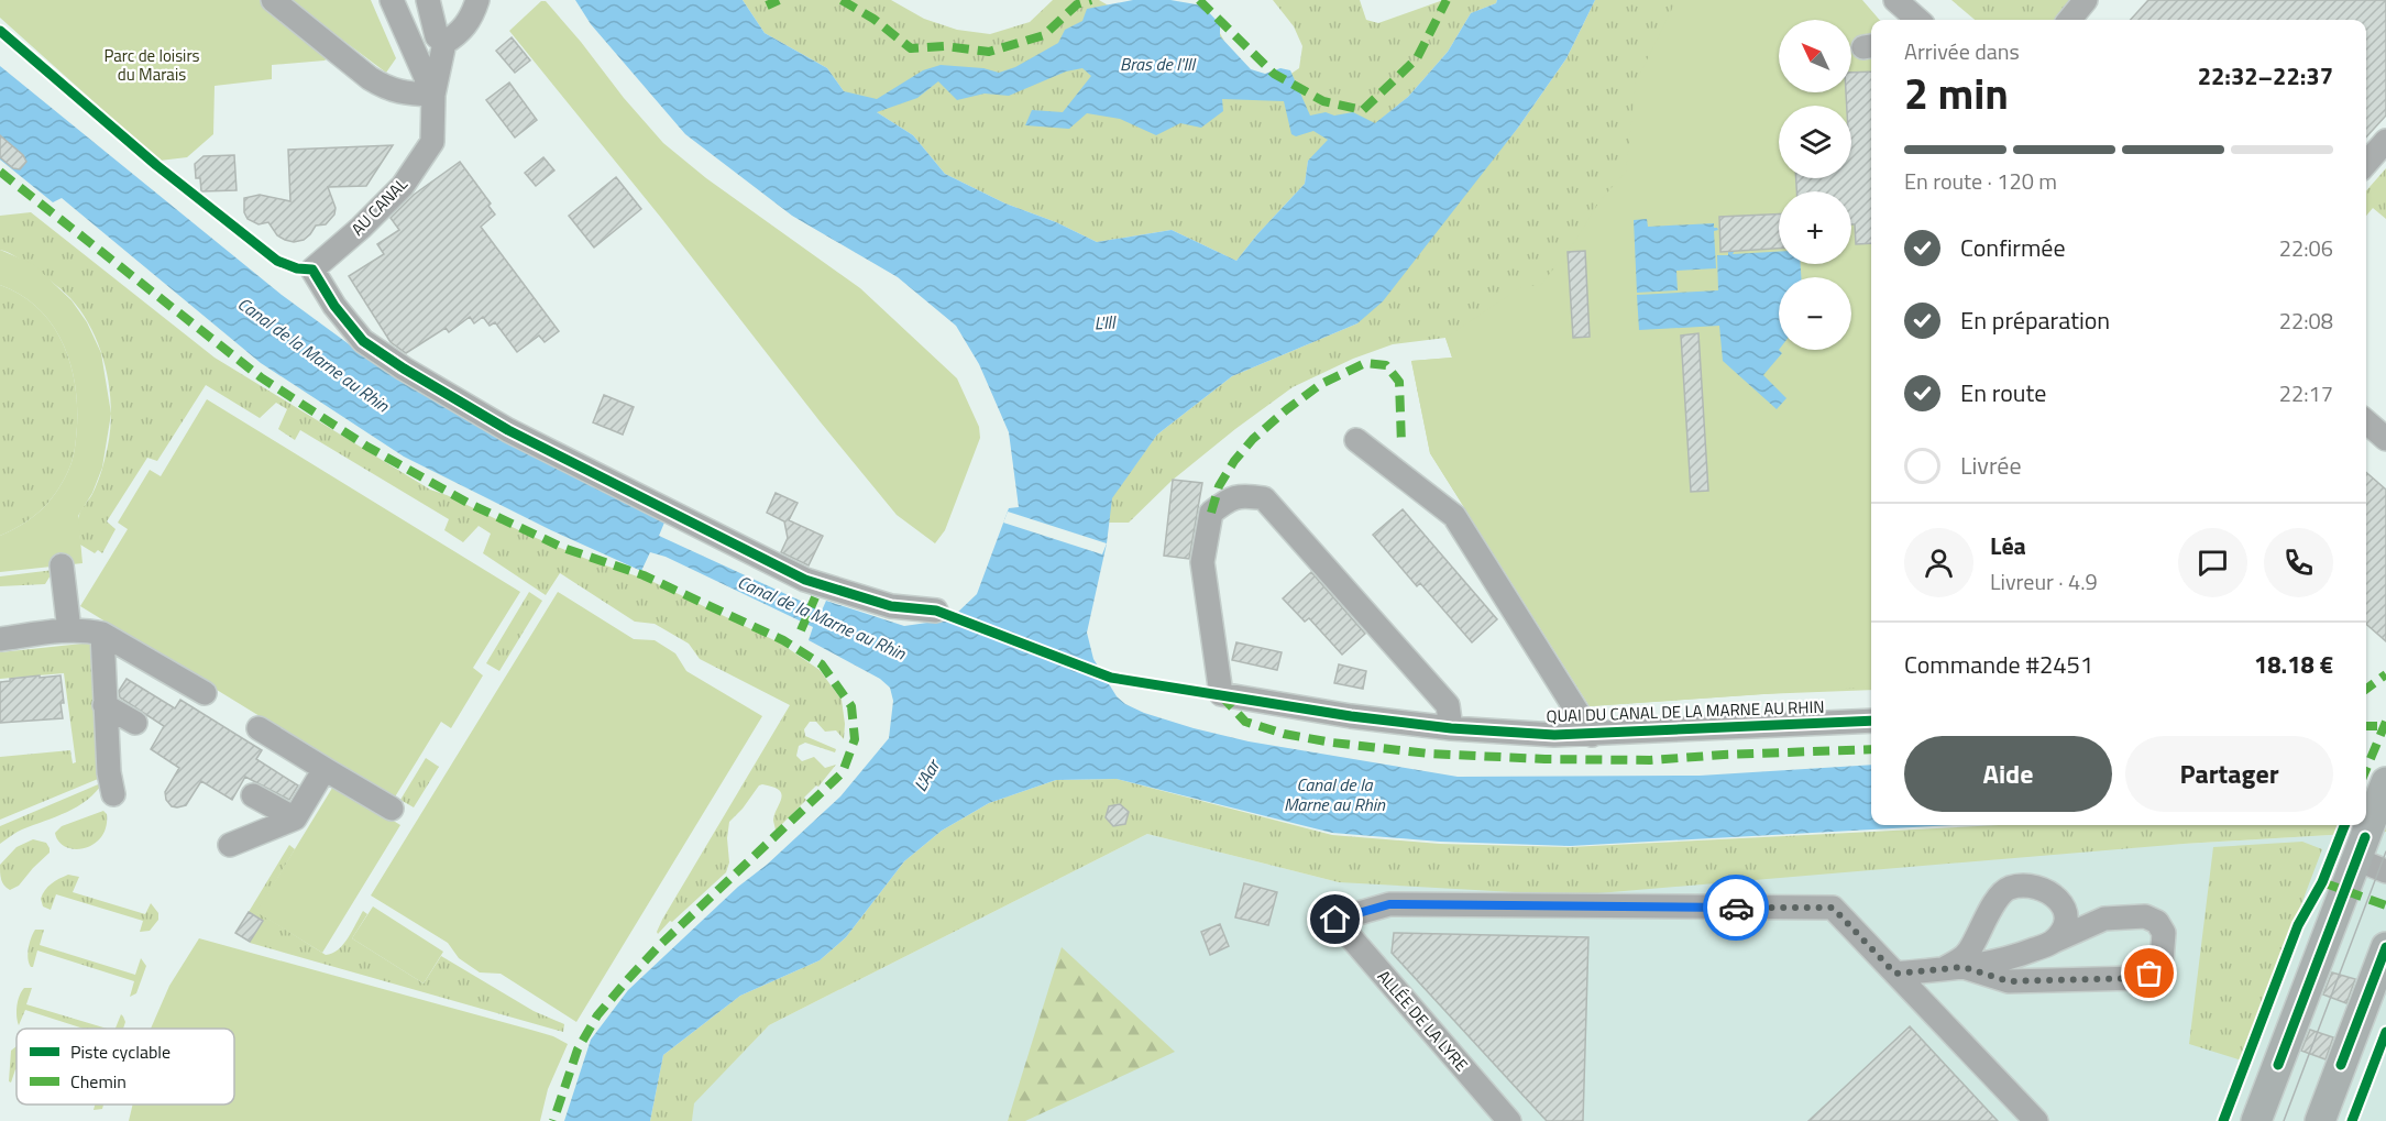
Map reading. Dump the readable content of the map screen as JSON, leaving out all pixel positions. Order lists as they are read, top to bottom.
{
  "streets": {
    "street": ["AU CANAL", "QUAI DU CANAL DE LA MARNE AU RHIN", "ALLÉE DE LA LYRE"]
  },
  "water": [
    "Bras de l'Ill",
    "L'Ill",
    "Canal de la Marne au Rhin",
    "L'Aar"
  ],
  "parks": ["Parc de loisirs du Marais"],
  "legend": ["Piste cyclable", "Chemin"],
  "north": "top left",
  "page": {
    "map_buttons": ["+", "−"],
    "heading": ["2 min", "Arrivée dans", "22:32–22:37"],
    "panel": [
      "Léa",
      "Livreur · 4.9",
      "Commande #2451",
      "18.18 €"
    ],
    "bar": "En route · 120 m",
    "list": [
      ["Confirmée", "22:06"],
      ["En préparation", "22:08"],
      ["En route", "22:17"],
      "Livrée"
    ],
    "buttons": ["Aide", "Partager"]
  }
}
